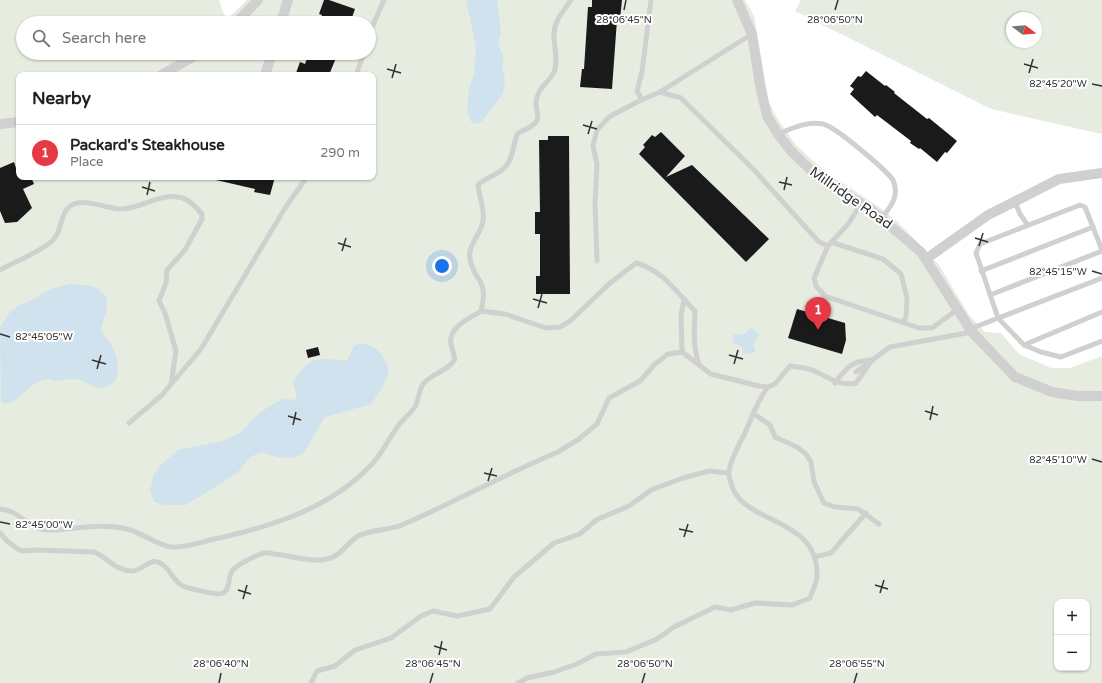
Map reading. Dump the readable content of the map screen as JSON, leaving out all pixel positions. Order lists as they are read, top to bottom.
{
  "streets": {
    "street": ["Millridge Road"]
  },
  "north": "right",
  "page": {
    "search": "Search here",
    "heading": "Nearby",
    "list": [
      {
        "mark": "1",
        "name": "Packard's Steakhouse",
        "note": "Place",
        "value": "290 m"
      }
    ],
    "pins": "1",
    "map_buttons": ["+", "−"]
  },
  "coordinates": [
    "28°06'45\"N",
    "28°06'50\"N",
    "82°45'20\"W",
    "82°45'15\"W",
    "82°45'05\"W",
    "82°45'10\"W",
    "82°45'00\"W",
    "28°06'40\"N",
    "28°06'55\"N"
  ]
}
